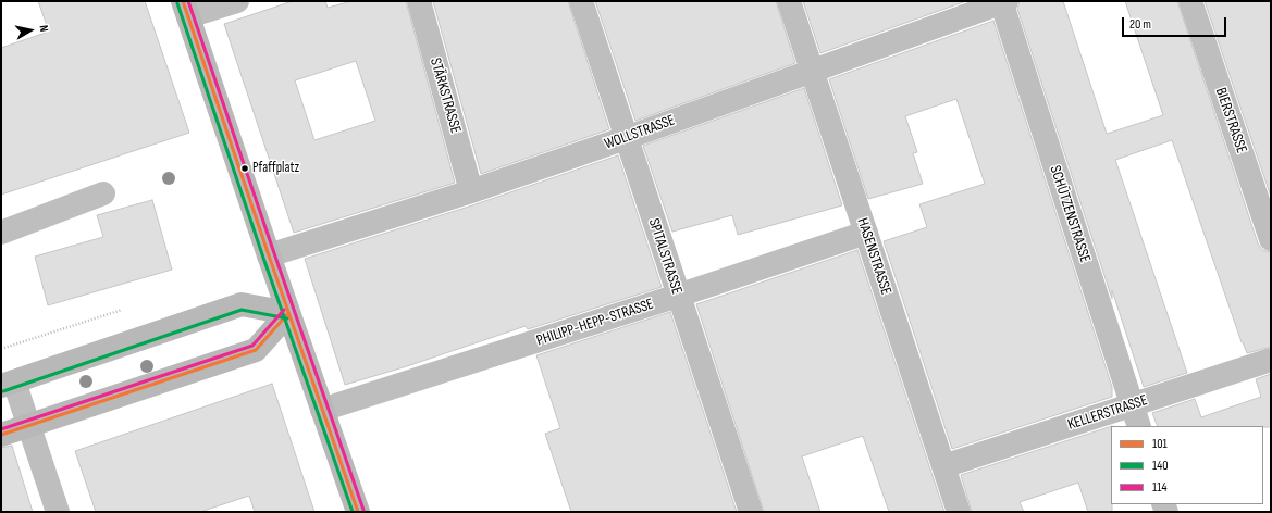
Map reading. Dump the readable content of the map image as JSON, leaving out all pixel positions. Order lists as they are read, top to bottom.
{
  "streets": {
    "street": [
      "STÄRKSTRASSE",
      "BIERSTRASSE",
      "WOLLSTRASSE",
      "SCHÜTZENSTRASSE",
      "SPITALSTRASSE",
      "HASENSTRASSE",
      "PHILIPP-HEPP-STRASSE",
      "KELLERSTRASSE"
    ]
  },
  "crossings": [
    ["STÄRKSTRASSE", "WOLLSTRASSE"],
    ["WOLLSTRASSE", "SCHÜTZENSTRASSE"],
    ["WOLLSTRASSE", "SPITALSTRASSE"],
    ["WOLLSTRASSE", "HASENSTRASSE"],
    ["SCHÜTZENSTRASSE", "KELLERSTRASSE"],
    ["SPITALSTRASSE", "PHILIPP-HEPP-STRASSE"],
    ["HASENSTRASSE", "PHILIPP-HEPP-STRASSE"],
    ["HASENSTRASSE", "KELLERSTRASSE"]
  ],
  "places": ["Pfaffplatz"],
  "lines": ["transit line 101", "transit line 114", "transit line 140"],
  "legend": ["101", "140", "114"],
  "scale_bar": "20 m",
  "north": "right"
}
